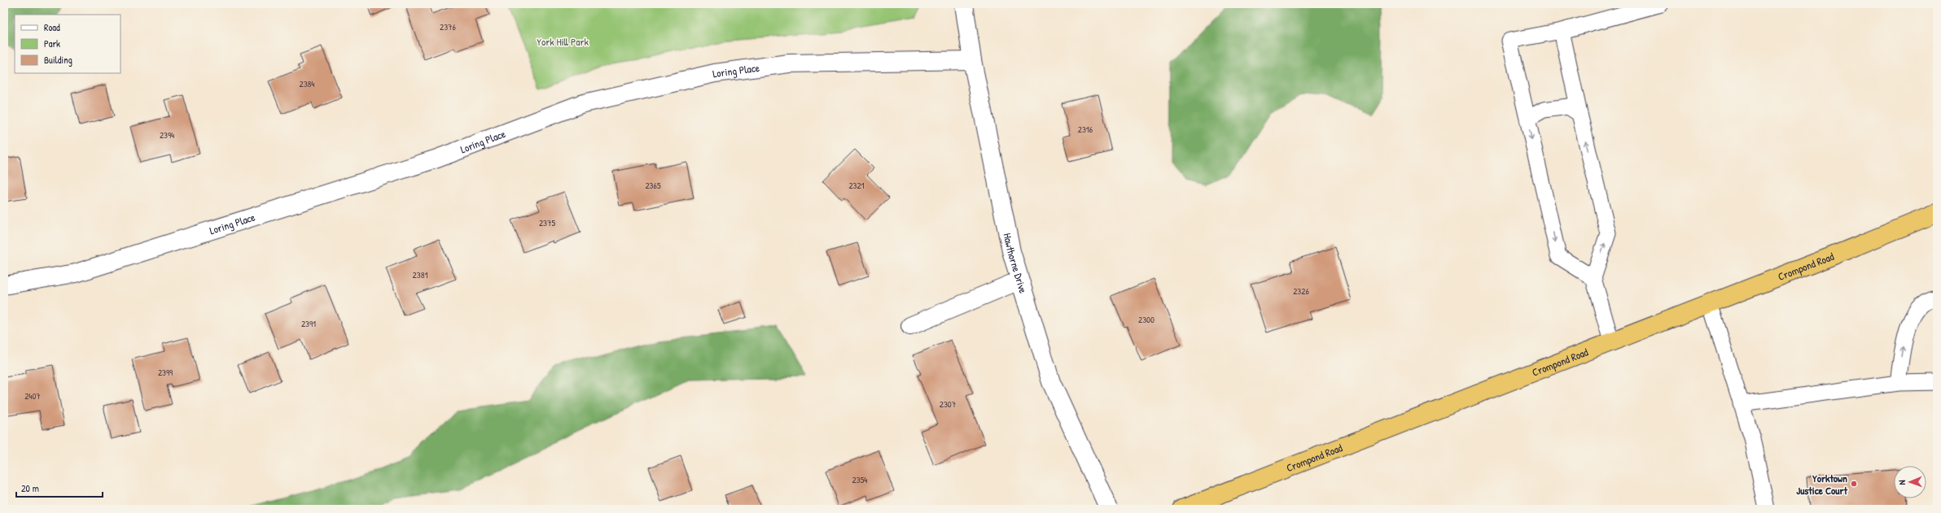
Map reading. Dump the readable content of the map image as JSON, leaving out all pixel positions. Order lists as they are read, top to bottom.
{
  "streets": {
    "highway": ["Crompond Road"],
    "street": ["Loring Place", "Hawthorne Drive"]
  },
  "crossings": [
    ["Loring Place", "Hawthorne Drive"]
  ],
  "parks": ["York Hill Park"],
  "places": ["Yorktown Justice Court"],
  "house_numbers": [
    "2376",
    "2384",
    "2316",
    "2394",
    "2365",
    "2321",
    "2375",
    "2381",
    "2326",
    "2300",
    "2391",
    "2399",
    "2407",
    "2307",
    "2354"
  ],
  "legend": ["Road", "Park", "Building"],
  "scale_bar": "20 m",
  "north": "left"
}
